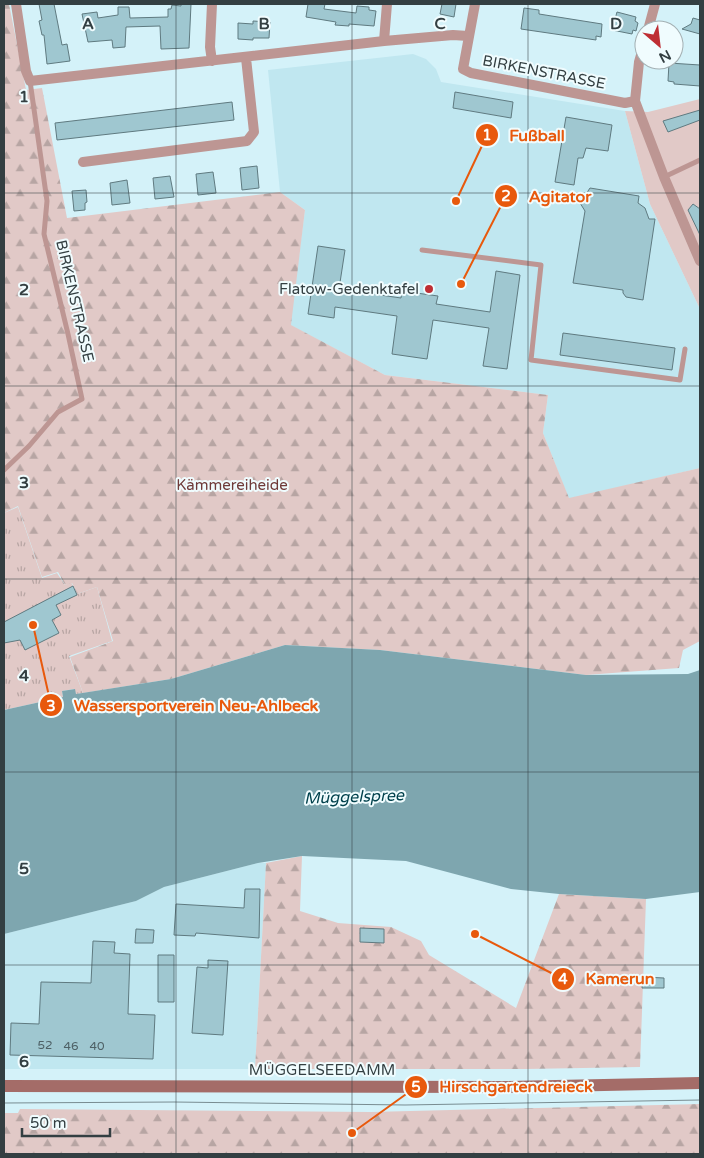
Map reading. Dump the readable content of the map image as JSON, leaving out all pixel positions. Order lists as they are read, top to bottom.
{
  "streets": {
    "main road": ["MÜGGELSEEDAMM"],
    "street": ["BIRKENSTRASSE"]
  },
  "water": ["Müggelspree"],
  "parks": ["Kämmereiheide"],
  "places": [
    "Fußball",
    "Agitator",
    "Flatow-Gedenktafel",
    "Wassersportverein Neu-Ahlbeck",
    "Kamerun",
    "Hirschgartendreieck"
  ],
  "house_numbers": ["52", "46", "40"],
  "scale_bar": "50 m",
  "north": "bottom right",
  "grid": {
    "columns": [
      "A",
      "B",
      "C",
      "D"
    ],
    "rows": [
      "1",
      "2",
      "3",
      "4",
      "5",
      "6"
    ]
  }
}
